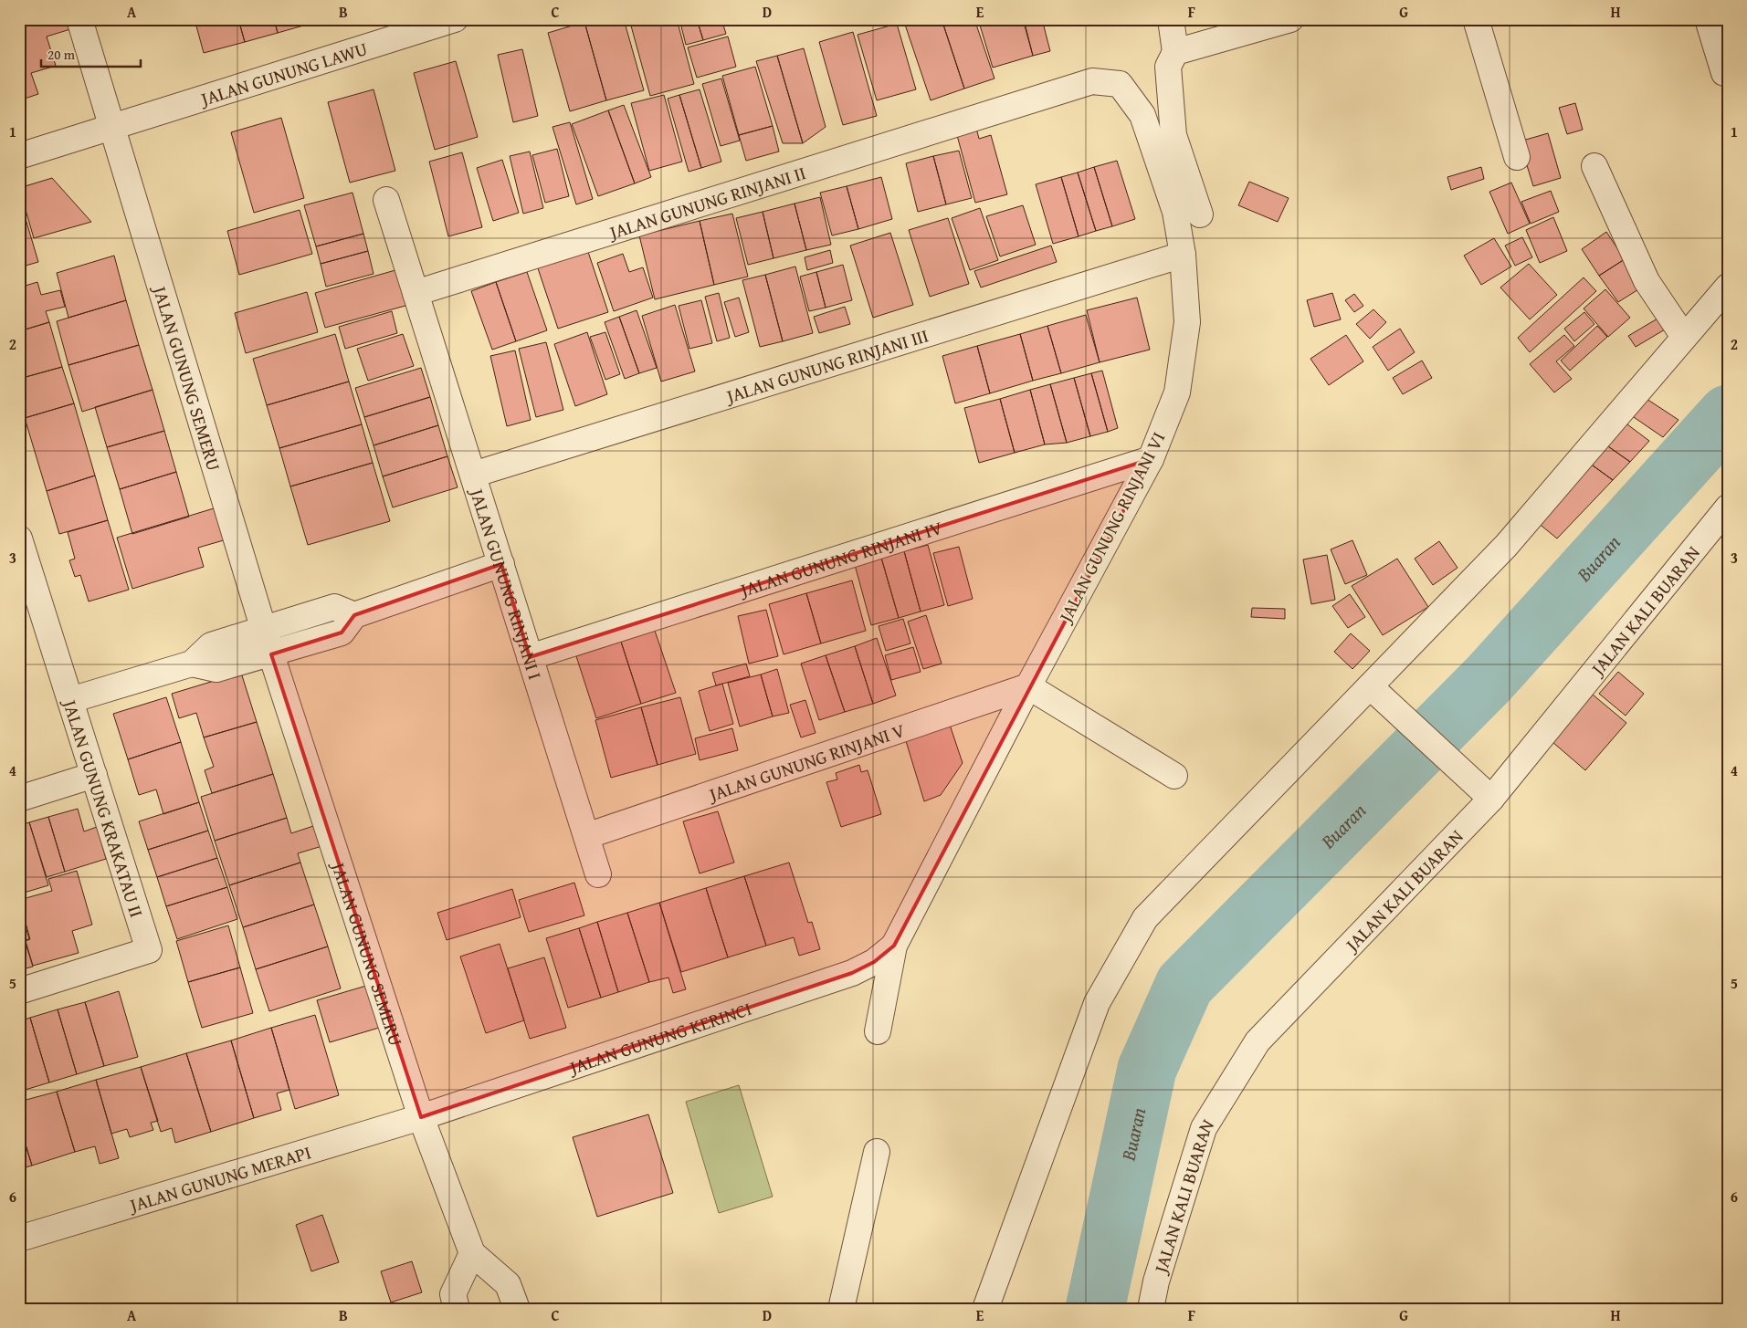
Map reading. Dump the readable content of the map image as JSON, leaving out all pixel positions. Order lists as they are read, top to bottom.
{
  "streets": {
    "street": [
      "JALAN GUNUNG LAWU",
      "JALAN GUNUNG RINJANI II",
      "JALAN GUNUNG RINJANI III",
      "JALAN GUNUNG SEMERU",
      "JALAN GUNUNG RINJANI VI",
      "JALAN GUNUNG RINJANI IV",
      "JALAN GUNUNG RINJANI I",
      "JALAN KALI BUARAN",
      "JALAN GUNUNG RINJANI V",
      "JALAN GUNUNG KRAKATAU II",
      "JALAN GUNUNG KERINCI",
      "JALAN GUNUNG MERAPI"
    ]
  },
  "crossings": [
    ["JALAN GUNUNG LAWU", "JALAN GUNUNG SEMERU"],
    ["JALAN GUNUNG RINJANI II", "JALAN GUNUNG RINJANI VI"],
    ["JALAN GUNUNG RINJANI II", "JALAN GUNUNG RINJANI I"],
    ["JALAN GUNUNG RINJANI III", "JALAN GUNUNG RINJANI VI"],
    ["JALAN GUNUNG RINJANI III", "JALAN GUNUNG RINJANI I"],
    ["JALAN GUNUNG SEMERU", "JALAN GUNUNG KERINCI"],
    ["JALAN GUNUNG SEMERU", "JALAN GUNUNG MERAPI"],
    ["JALAN GUNUNG RINJANI VI", "JALAN GUNUNG RINJANI IV"],
    ["JALAN GUNUNG RINJANI VI", "JALAN GUNUNG RINJANI V"],
    ["JALAN GUNUNG RINJANI VI", "JALAN GUNUNG KERINCI"],
    ["JALAN GUNUNG RINJANI IV", "JALAN GUNUNG RINJANI I"],
    ["JALAN GUNUNG RINJANI I", "JALAN GUNUNG RINJANI V"],
    ["JALAN GUNUNG KERINCI", "JALAN GUNUNG MERAPI"]
  ],
  "water": ["Buaran"],
  "scale_bar": "20 m",
  "grid": {
    "columns": [
      "A",
      "B",
      "C",
      "D",
      "E",
      "F",
      "G",
      "H"
    ],
    "rows": [
      "1",
      "2",
      "3",
      "4",
      "5",
      "6"
    ]
  }
}
